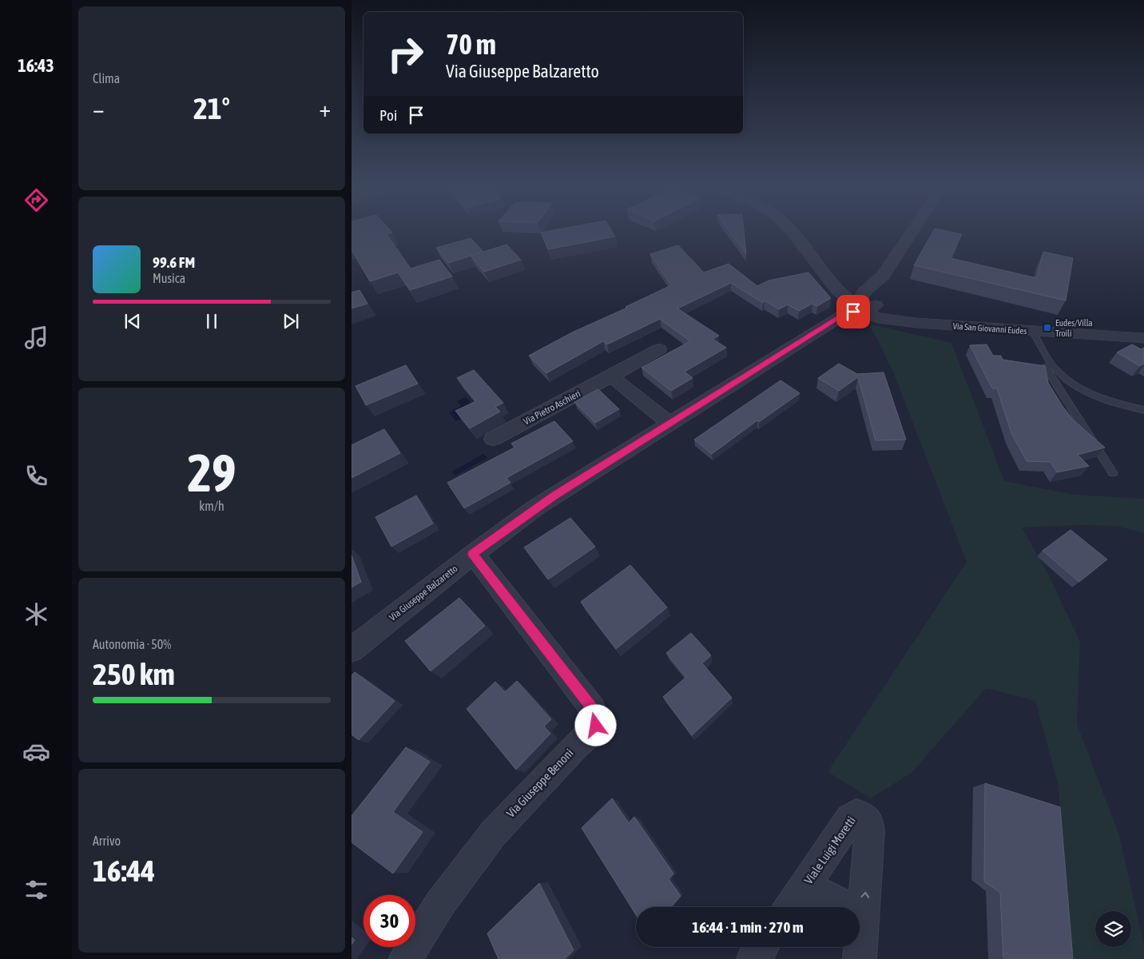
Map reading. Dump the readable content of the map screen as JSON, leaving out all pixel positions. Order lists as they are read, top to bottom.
{
  "streets": {
    "street": [
      "Via San Giovanni Eudes",
      "Via Pietro Aschieri",
      "Via Giuseppe Balzaretto",
      "Via Giuseppe Benoni",
      "Viale Luigi Moretti"
    ]
  },
  "crossings": [
    ["Via San Giovanni Eudes", "Via Giuseppe Balzaretto"],
    ["Via Giuseppe Balzaretto", "Via Giuseppe Benoni"]
  ],
  "places": {
    "transit": ["Eudes/Villa Troili"]
  },
  "page": {
    "tabs": "16:43",
    "tile": [
      "Clima",
      ["29", "km/h"],
      ["Autonomia · 50%", "250 km"],
      ["Arrivo", "16:44"]
    ],
    "turn": ["70 m", "Via Giuseppe Balzaretto"],
    "heat": ["−", "21°", "+"],
    "then": "Poi",
    "song": ["99.6 FM", "Musica"],
    "limit": "30",
    "trip": "16:44 · 1 min · 270 m"
  }
}
